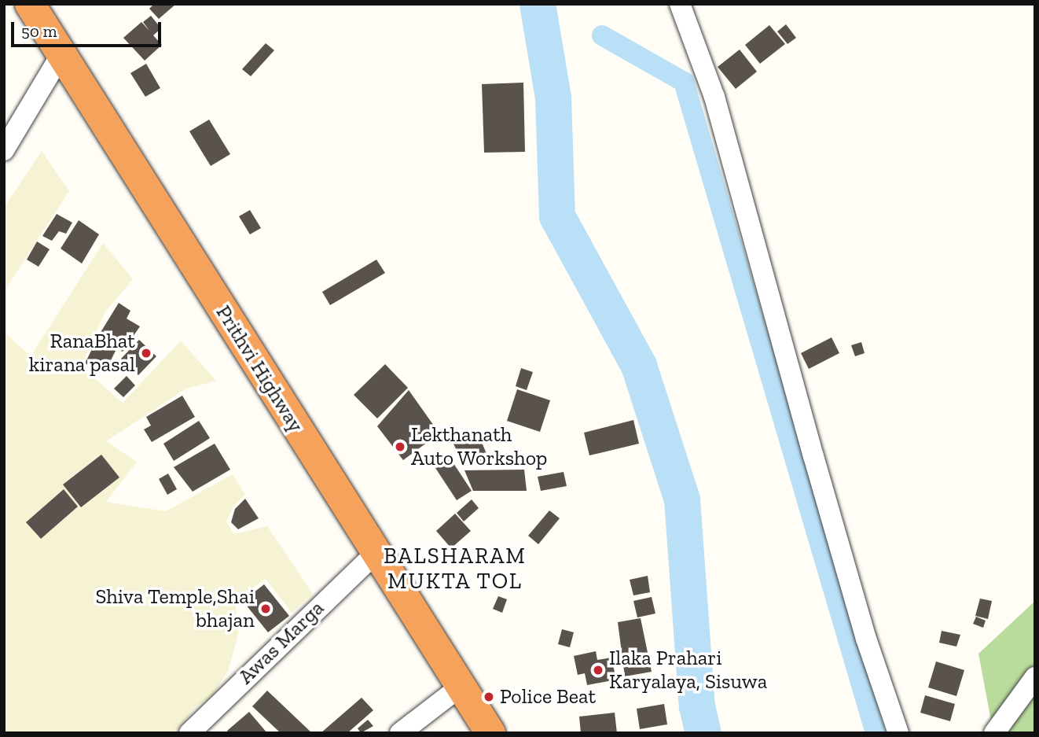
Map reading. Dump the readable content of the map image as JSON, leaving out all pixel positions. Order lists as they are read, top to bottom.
{
  "streets": {
    "highway": ["Prithvi Highway"],
    "street": ["Awas Marga"]
  },
  "crossings": [
    ["Prithvi Highway", "Awas Marga"]
  ],
  "districts": ["BALSHARAM MUKTA TOL"],
  "places": [
    "RanaBhat kirana pasal",
    "Lekthanath Auto Workshop",
    "Shiva Temple,Shai bhajan",
    "Ilaka Prahari Karyalaya, Sisuwa",
    "Police Beat"
  ],
  "scale_bar": "50 m"
}
